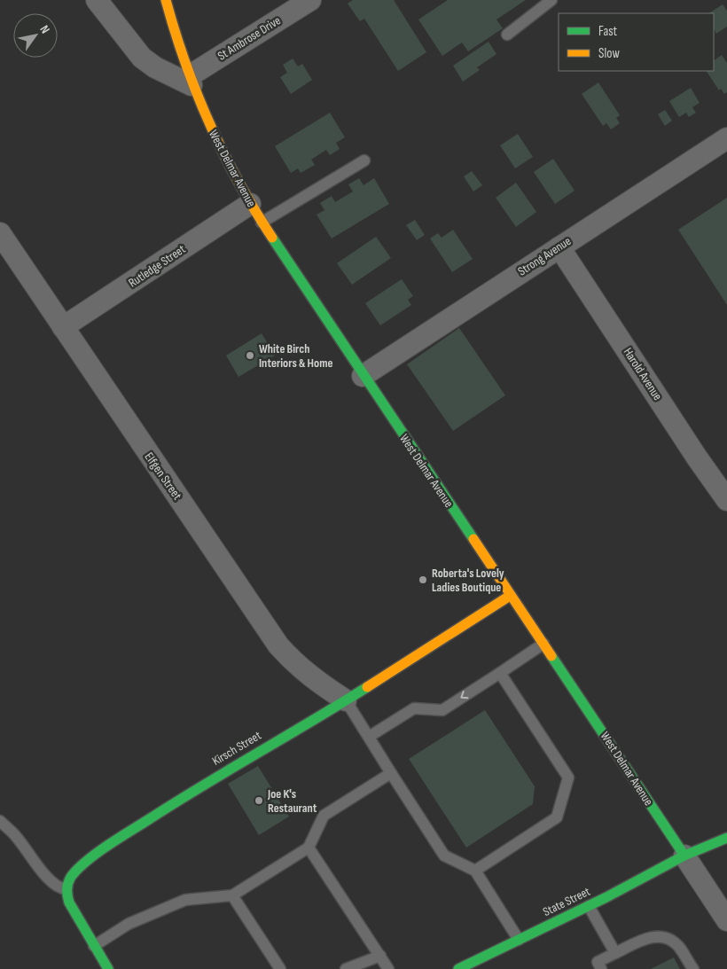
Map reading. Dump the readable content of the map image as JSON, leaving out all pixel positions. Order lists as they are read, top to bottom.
{
  "streets": {
    "street": [
      "St Ambrose Drive",
      "West Delmar Avenue",
      "Strong Avenue",
      "Rutledge Street",
      "Harold Avenue",
      "Elfgen Street",
      "Kirsch Street",
      "State Street"
    ]
  },
  "crossings": [
    ["St Ambrose Drive", "West Delmar Avenue"],
    ["West Delmar Avenue", "Strong Avenue"],
    ["West Delmar Avenue", "Rutledge Street"],
    ["West Delmar Avenue", "Kirsch Street"],
    ["West Delmar Avenue", "State Street"],
    ["Strong Avenue", "Harold Avenue"],
    ["Rutledge Street", "Elfgen Street"],
    ["Elfgen Street", "Kirsch Street"]
  ],
  "places": ["White Birch Interiors & Home", "Roberta's Lovely Ladies Boutique", "Joe K's Restaurant"],
  "legend": ["Fast", "Slow"],
  "north": "top right"
}
